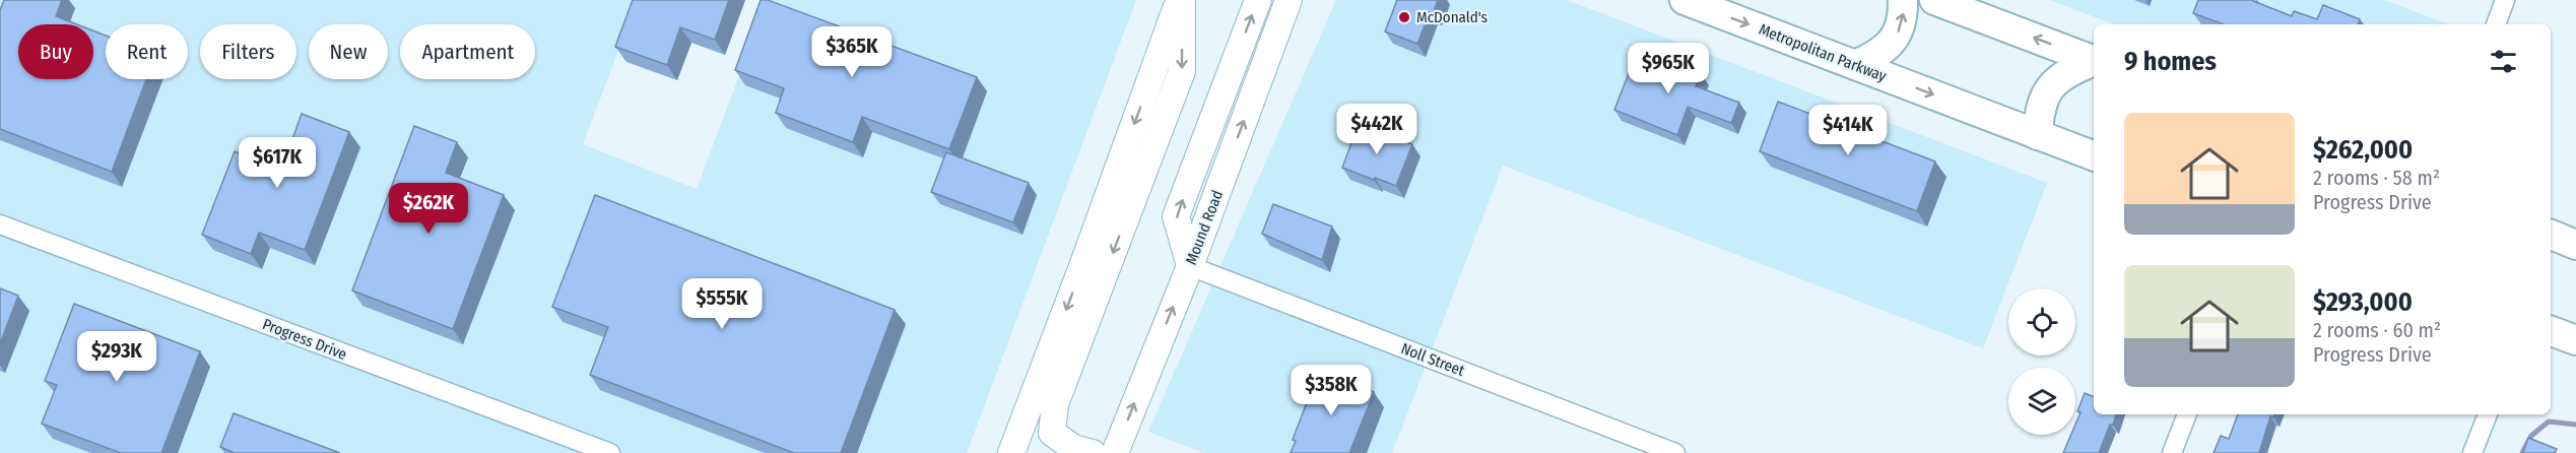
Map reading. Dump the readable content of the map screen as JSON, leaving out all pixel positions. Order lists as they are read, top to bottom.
{
  "streets": {
    "main road": ["Metropolitan Parkway", "Mound Road"],
    "street": ["Progress Drive", "Noll Street"]
  },
  "crossings": [
    ["Mound Road", "Noll Street"]
  ],
  "places": ["McDonald's"],
  "page": {
    "chip": [
      "Buy",
      "Rent",
      "Filters",
      "New",
      "Apartment"
    ],
    "heading": "9 homes",
    "price": [
      "$365K",
      "$965K",
      "$442K",
      "$414K",
      "$617K",
      "$262K",
      "$555K",
      "$293K",
      "$358K"
    ],
    "list": [
      {
        "name": "$262,000",
        "note": "2 rooms · 58 m² · Progress Drive"
      },
      {
        "name": "$293,000",
        "note": "2 rooms · 60 m² · Progress Drive"
      }
    ]
  }
}
